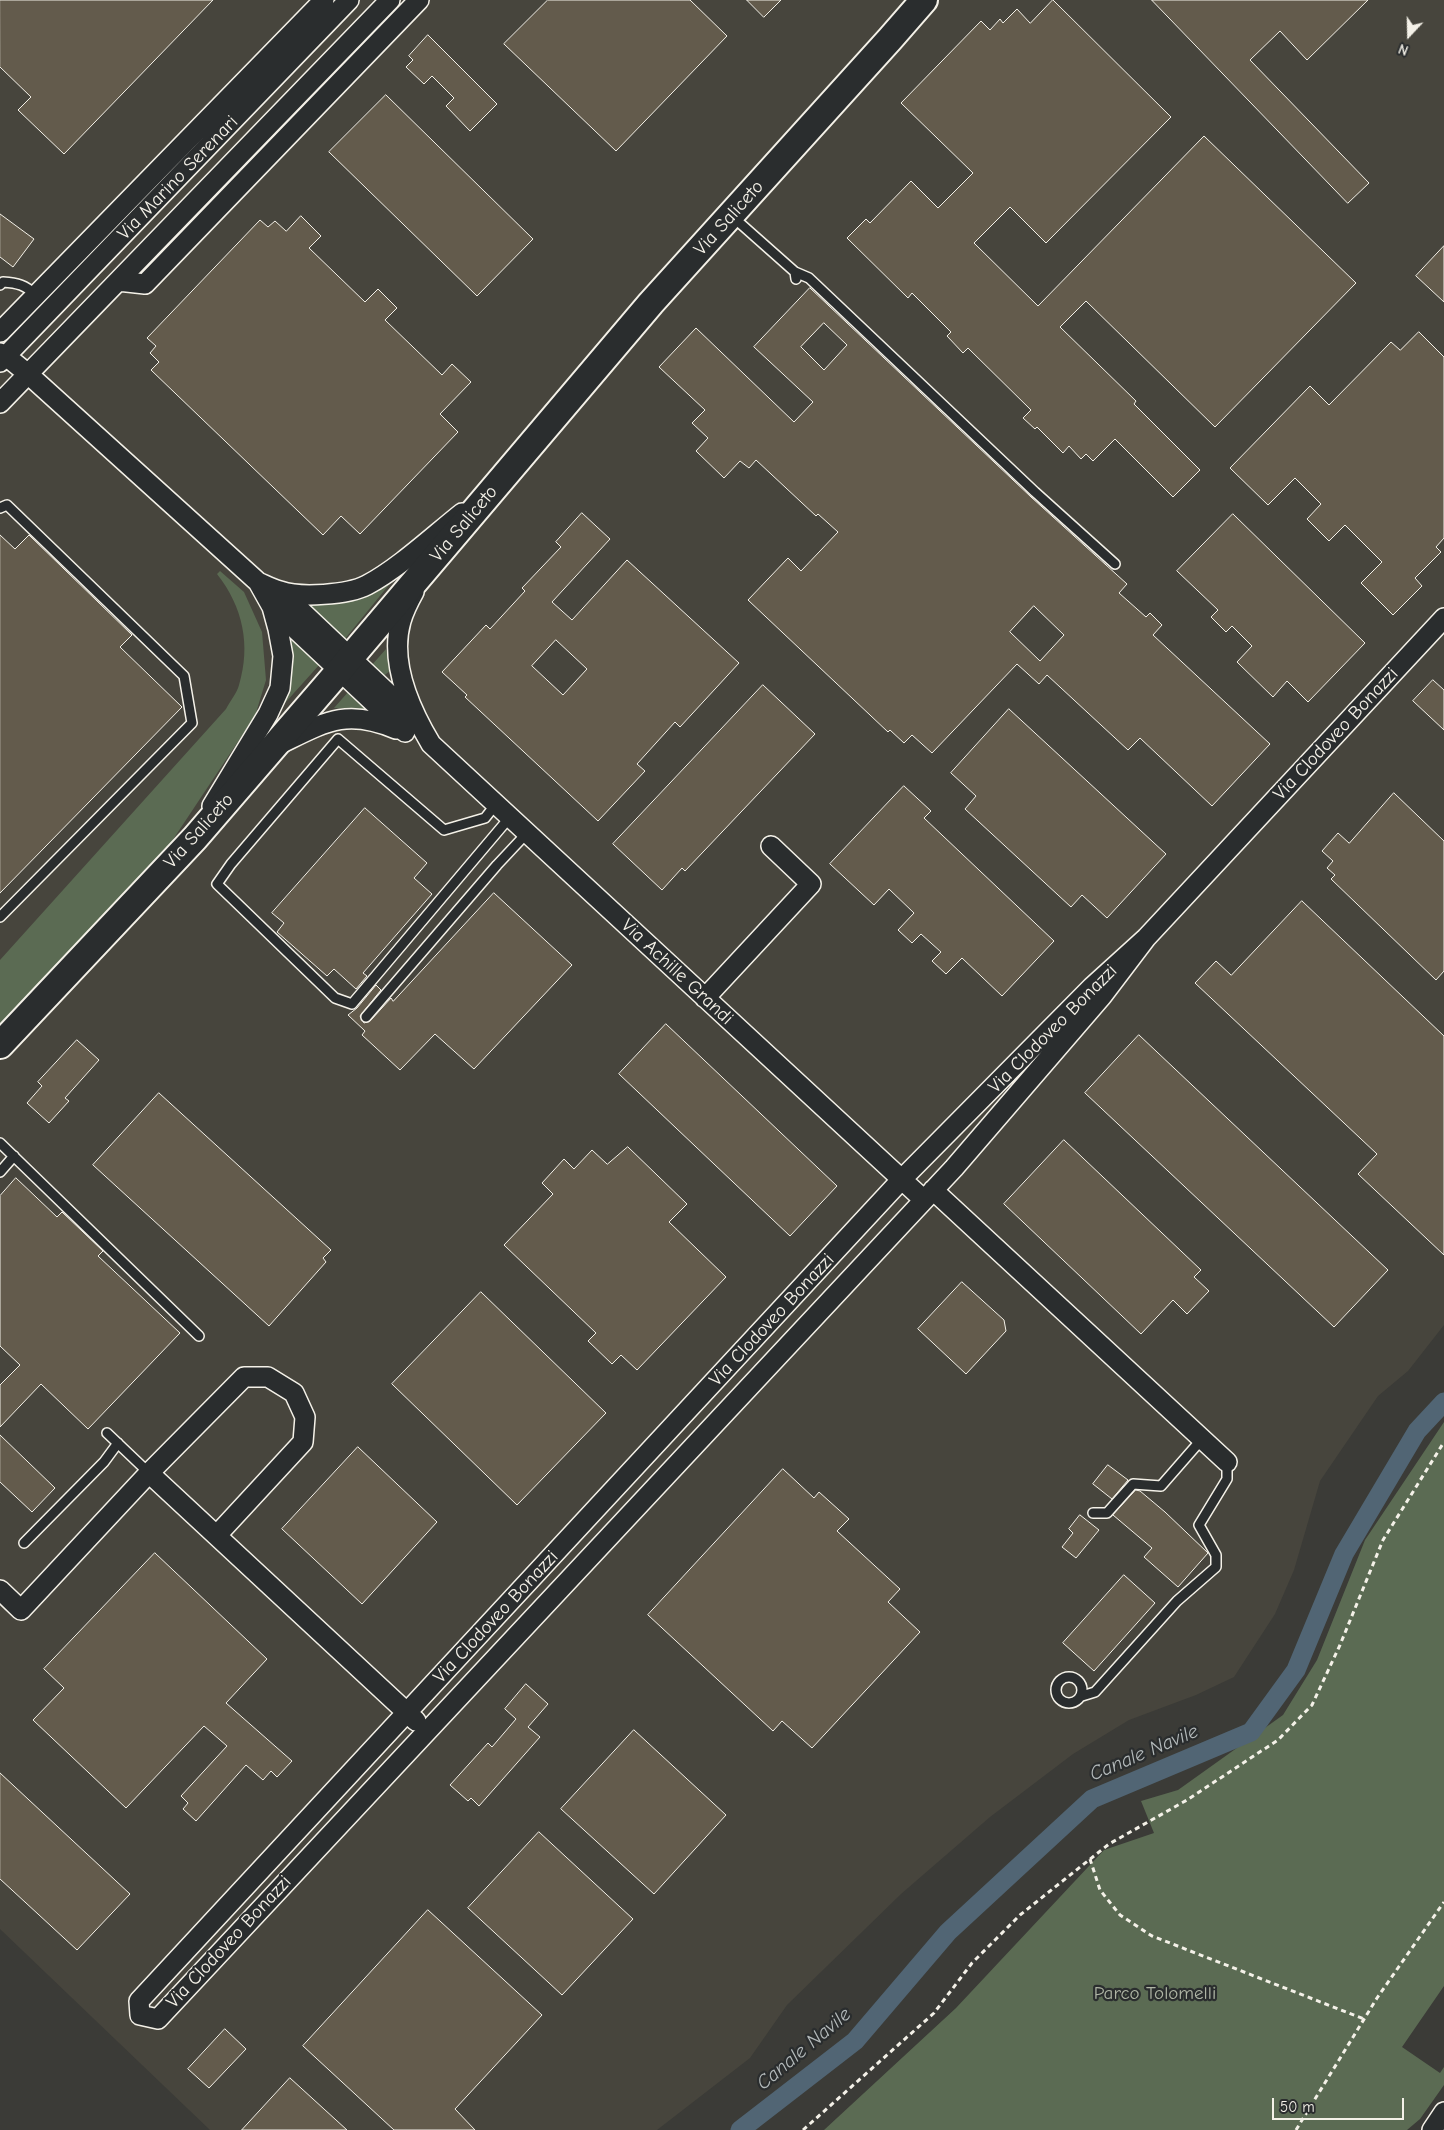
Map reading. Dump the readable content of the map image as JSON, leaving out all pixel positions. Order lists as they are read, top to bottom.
{
  "streets": {
    "main road": ["Via Saliceto"],
    "street": ["Via Marino Serenari", "Via Clodoveo Bonazzi", "Via Achille Grandi"]
  },
  "crossings": [
    ["Via Marino Serenari", "Via Saliceto"],
    ["Via Marino Serenari", "Via Achille Grandi"],
    ["Via Saliceto", "Via Achille Grandi"],
    ["Via Clodoveo Bonazzi", "Via Achille Grandi"]
  ],
  "water": ["Canale Navile"],
  "parks": ["Parco Tolomelli"],
  "scale_bar": "50 m",
  "north": "bottom"
}
